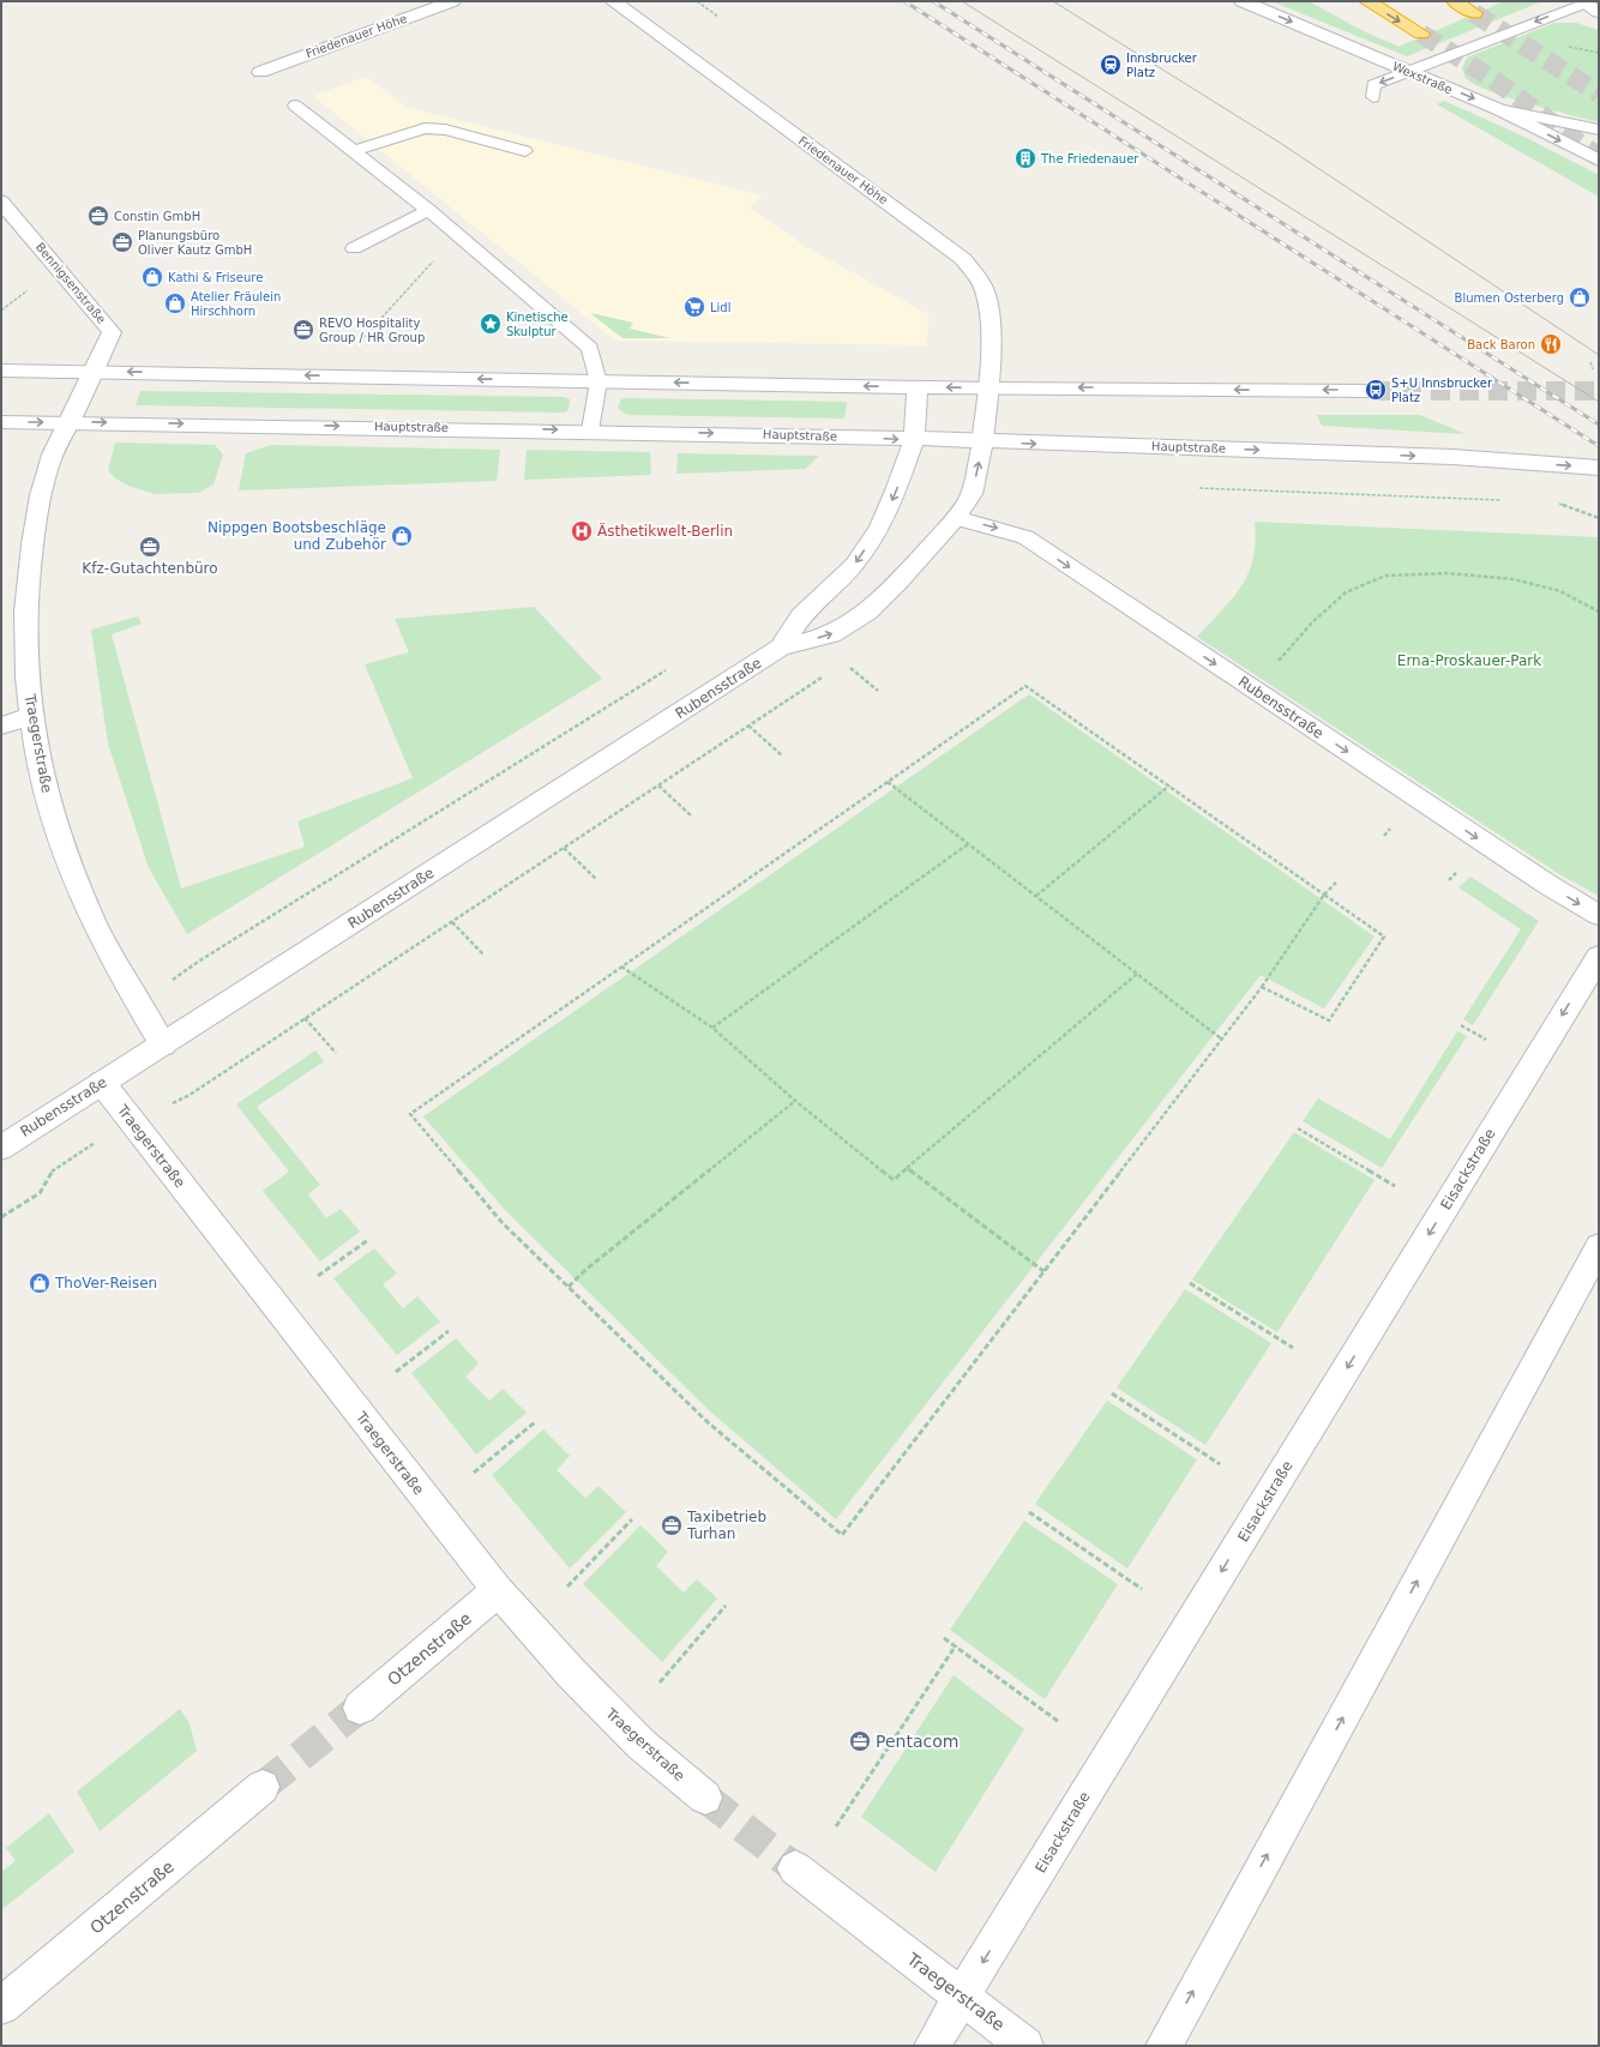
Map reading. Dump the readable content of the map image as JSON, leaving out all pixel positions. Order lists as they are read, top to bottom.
{
  "streets": {
    "street": [
      "Friedenauer Höhe",
      "Wexstraße",
      "Bennigsenstraße",
      "Hauptstraße",
      "Rubensstraße",
      "Traegerstraße",
      "Eisackstraße",
      "Otzenstraße"
    ]
  },
  "crossings": [
    ["Friedenauer Höhe", "Hauptstraße"],
    ["Friedenauer Höhe", "Rubensstraße"],
    ["Bennigsenstraße", "Traegerstraße"],
    ["Hauptstraße", "Rubensstraße"],
    ["Hauptstraße", "Traegerstraße"],
    ["Rubensstraße", "Traegerstraße"],
    ["Traegerstraße", "Eisackstraße"],
    ["Traegerstraße", "Otzenstraße"]
  ],
  "one_way": ["Wexstraße"],
  "parks": ["Erna-Proskauer-Park"],
  "places": {
    "station": ["Innsbrucker Platz"],
    "building": ["The Friedenauer"],
    "office": [
      "Constin GmbH",
      "Planungsbüro Oliver Kautz GmbH",
      "REVO Hospitality Group / HR Group",
      "Kfz-Gutachtenbüro",
      "Taxibetrieb Turhan",
      "Pentacom"
    ],
    "shop": [
      "Kathi & Friseure",
      "Blumen Osterberg",
      "Atelier Fräulein Hirschhorn",
      "Nippgen Bootsbeschläge und Zubehör",
      "ThoVer-Reisen"
    ],
    "supermarket": ["Lidl"],
    "place": ["Kinetische Skulptur"],
    "restaurant": ["Back Baron"],
    "bus stop": ["S+U Innsbrucker Platz"],
    "hospital": ["Ästhetikwelt-Berlin"]
  }
}
